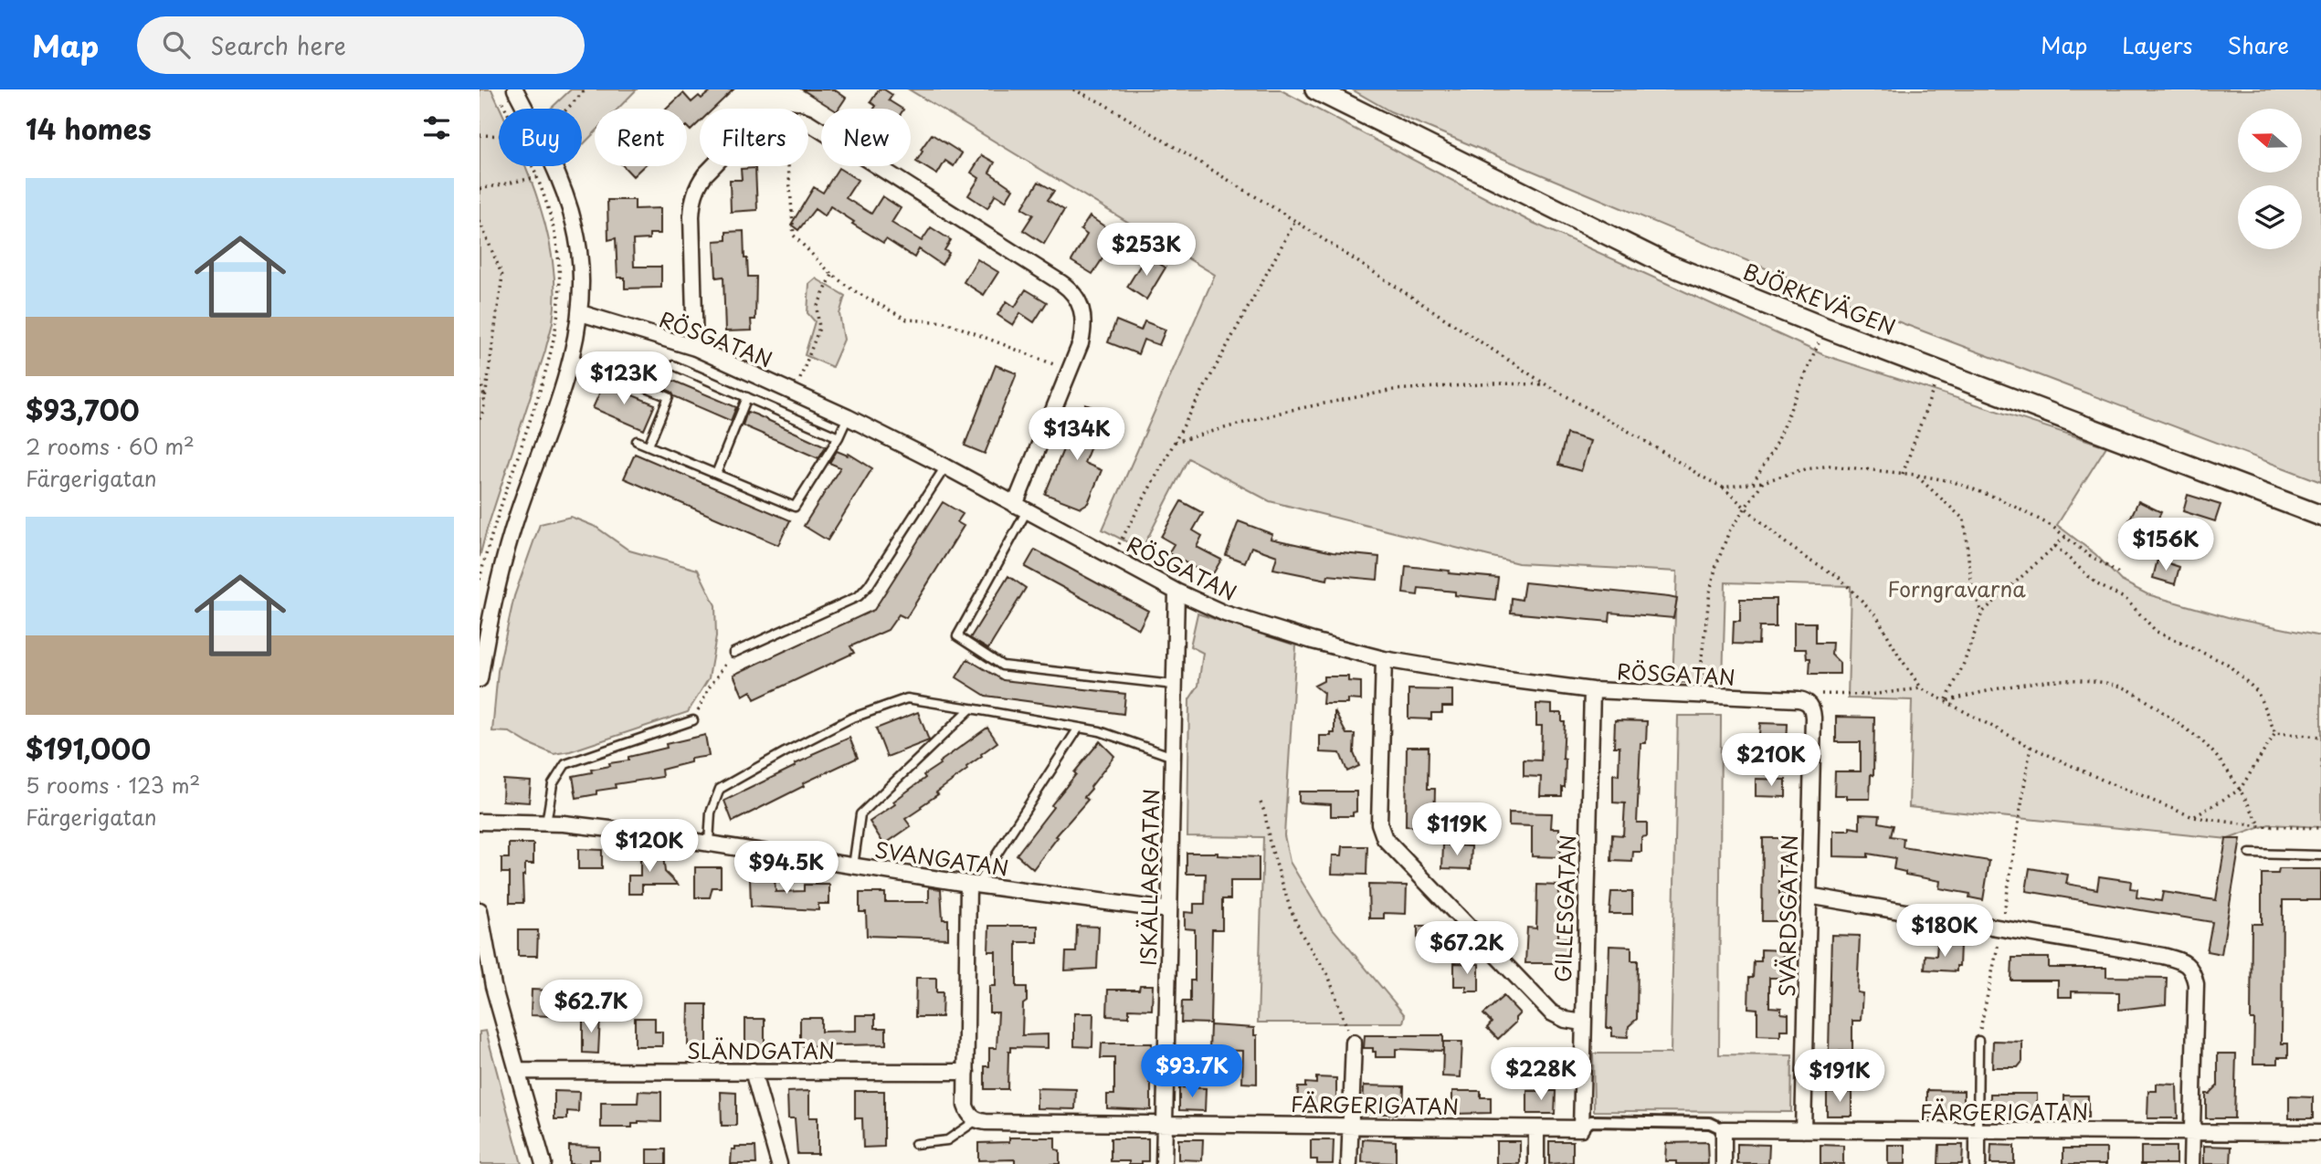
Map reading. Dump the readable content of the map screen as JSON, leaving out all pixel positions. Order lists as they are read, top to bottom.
{
  "streets": {
    "main road": ["BJÖRKEVÄGEN"],
    "street": [
      "RÖSGATAN",
      "SVANGATAN",
      "ISKÄLLARGATAN",
      "GILLESGATAN",
      "SVÄRDSGATAN",
      "SLÄNDGATAN",
      "FÄRGERIGATAN"
    ]
  },
  "crossings": [
    ["RÖSGATAN", "ISKÄLLARGATAN"],
    ["RÖSGATAN", "GILLESGATAN"],
    ["RÖSGATAN", "SVÄRDSGATAN"],
    ["SVANGATAN", "ISKÄLLARGATAN"],
    ["ISKÄLLARGATAN", "FÄRGERIGATAN"],
    ["GILLESGATAN", "FÄRGERIGATAN"],
    ["SVÄRDSGATAN", "FÄRGERIGATAN"]
  ],
  "parks": ["Forngravarna"],
  "north": "left",
  "page": {
    "header": "Map",
    "search": "Search here",
    "nav": ["Map", "Layers", "Share"],
    "heading": "14 homes",
    "chip": [
      "Buy",
      "Rent",
      "Filters",
      "New"
    ],
    "list": [
      {
        "name": "$93,700",
        "note": "2 rooms · 60 m² · Färgerigatan"
      },
      {
        "name": "$191,000",
        "note": "5 rooms · 123 m² · Färgerigatan"
      }
    ],
    "price": [
      "$253K",
      "$123K",
      "$134K",
      "$156K",
      "$210K",
      "$119K",
      "$120K",
      "$94.5K",
      "$180K",
      "$67.2K",
      "$62.7K",
      "$93.7K",
      "$228K",
      "$191K"
    ]
  }
}
